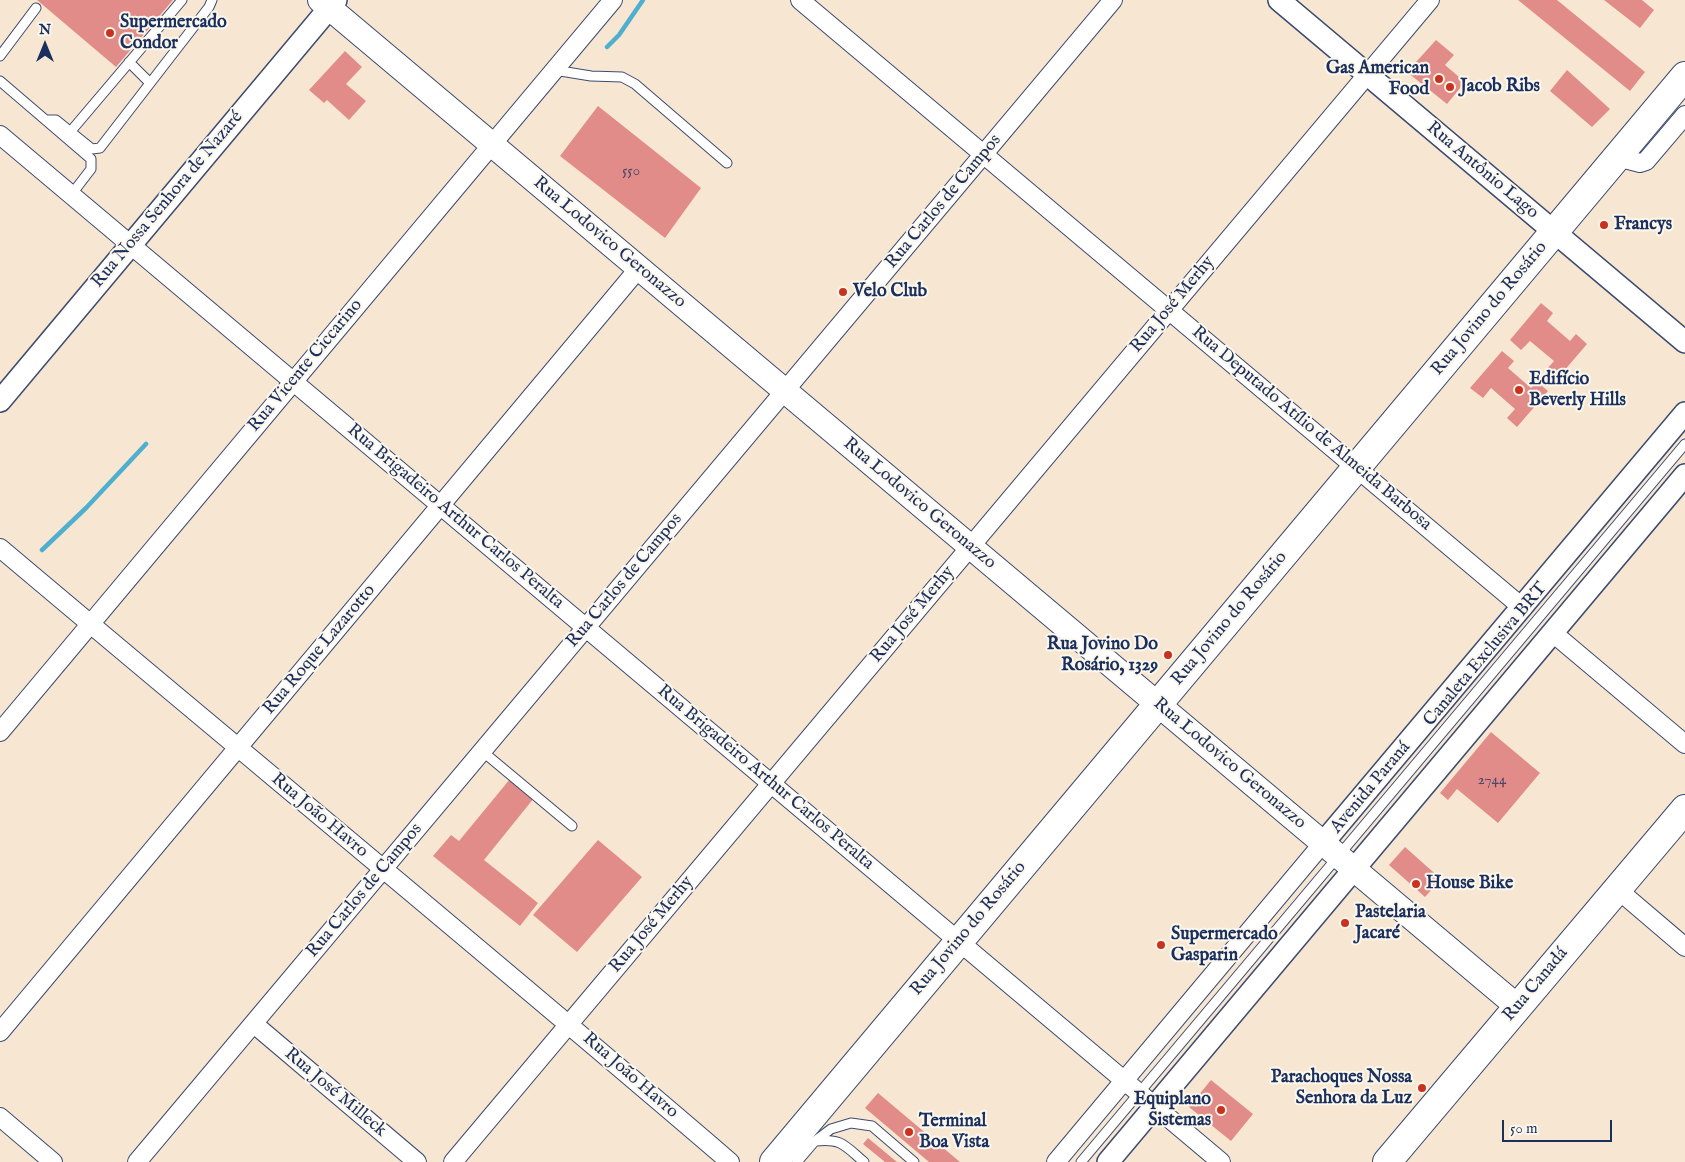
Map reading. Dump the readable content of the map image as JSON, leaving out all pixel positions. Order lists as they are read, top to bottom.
{
  "streets": {
    "main road": ["Rua Lodovico Geronazzo", "Rua Jovino do Rosário", "Rua Canadá"],
    "street": [
      "Rua Antônio Lago",
      "Rua Nossa Senhora de Nazaré",
      "Rua Carlos de Campos",
      "Rua José Merhy",
      "Rua Vicente Ciccarino",
      "Rua Deputado Atílio de Almeida Barbosa",
      "Rua Brigadeiro Arthur Carlos Peralta",
      "Rua Roque Lazarotto",
      "Avenida Paraná",
      "Rua João Havro",
      "Rua José Milleck"
    ],
    "lane": ["Canaleta Exclusiva BRT"]
  },
  "crossings": [
    ["Rua Antônio Lago", "Rua José Merhy"],
    ["Rua Antônio Lago", "Rua Jovino do Rosário"],
    ["Rua Nossa Senhora de Nazaré", "Rua Lodovico Geronazzo"],
    ["Rua Nossa Senhora de Nazaré", "Rua Brigadeiro Arthur Carlos Peralta"],
    ["Rua Carlos de Campos", "Rua Lodovico Geronazzo"],
    ["Rua Carlos de Campos", "Rua Deputado Atílio de Almeida Barbosa"],
    ["Rua Carlos de Campos", "Rua Brigadeiro Arthur Carlos Peralta"],
    ["Rua Carlos de Campos", "Rua João Havro"],
    ["Rua Carlos de Campos", "Rua José Milleck"],
    ["Rua Lodovico Geronazzo", "Rua José Merhy"],
    ["Rua Lodovico Geronazzo", "Rua Jovino do Rosário"],
    ["Rua Lodovico Geronazzo", "Rua Vicente Ciccarino"],
    ["Rua Lodovico Geronazzo", "Rua Roque Lazarotto"],
    ["Rua Lodovico Geronazzo", "Canaleta Exclusiva BRT"],
    ["Rua Lodovico Geronazzo", "Avenida Paraná"],
    ["Rua Lodovico Geronazzo", "Rua Canadá"],
    ["Rua José Merhy", "Rua Deputado Atílio de Almeida Barbosa"],
    ["Rua José Merhy", "Rua Brigadeiro Arthur Carlos Peralta"],
    ["Rua José Merhy", "Rua João Havro"],
    ["Rua Jovino do Rosário", "Rua Deputado Atílio de Almeida Barbosa"],
    ["Rua Jovino do Rosário", "Rua Brigadeiro Arthur Carlos Peralta"],
    ["Rua Vicente Ciccarino", "Rua Brigadeiro Arthur Carlos Peralta"],
    ["Rua Vicente Ciccarino", "Rua João Havro"],
    ["Rua Deputado Atílio de Almeida Barbosa", "Avenida Paraná"],
    ["Rua Brigadeiro Arthur Carlos Peralta", "Rua Roque Lazarotto"],
    ["Rua Brigadeiro Arthur Carlos Peralta", "Canaleta Exclusiva BRT"],
    ["Rua Brigadeiro Arthur Carlos Peralta", "Avenida Paraná"],
    ["Rua Roque Lazarotto", "Rua João Havro"],
    ["Canaleta Exclusiva BRT", "Avenida Paraná"]
  ],
  "places": [
    "Supermercado Condor",
    "Gas American Food",
    "Jacob Ribs",
    "Francys",
    "Velo Club",
    "Edifício Beverly Hills",
    "Rua Jovino Do Rosário, 1329",
    "House Bike",
    "Pastelaria Jacaré",
    "Supermercado Gasparin",
    "Parachoques Nossa Senhora da Luz",
    "Equiplano Sistemas",
    "Terminal Boa Vista"
  ],
  "house_numbers": ["550", "2744"],
  "scale_bar": "50 m",
  "north": "top"
}
